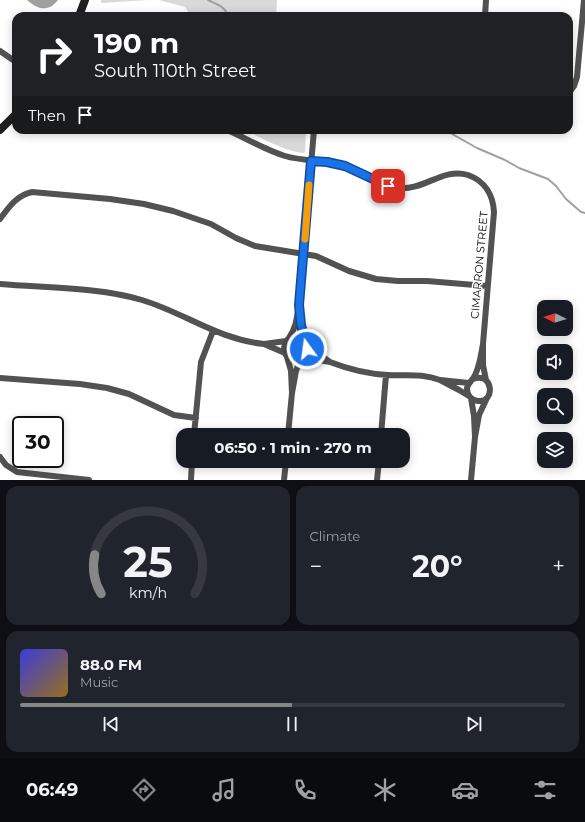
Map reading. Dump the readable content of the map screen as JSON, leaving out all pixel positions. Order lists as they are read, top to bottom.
{
  "streets": {
    "street": ["CIMARRON STREET"]
  },
  "north": "left",
  "page": {
    "turn": ["190 m", "South 110th Street"],
    "then": "Then",
    "limit": "30",
    "trip": "06:50 · 1 min · 270 m",
    "tile": "Climate",
    "heat": ["−", "20°", "+"],
    "song": ["88.0 FM", "Music"],
    "tabs": "06:49",
    "gauge": ["25", "km/h"]
  }
}
